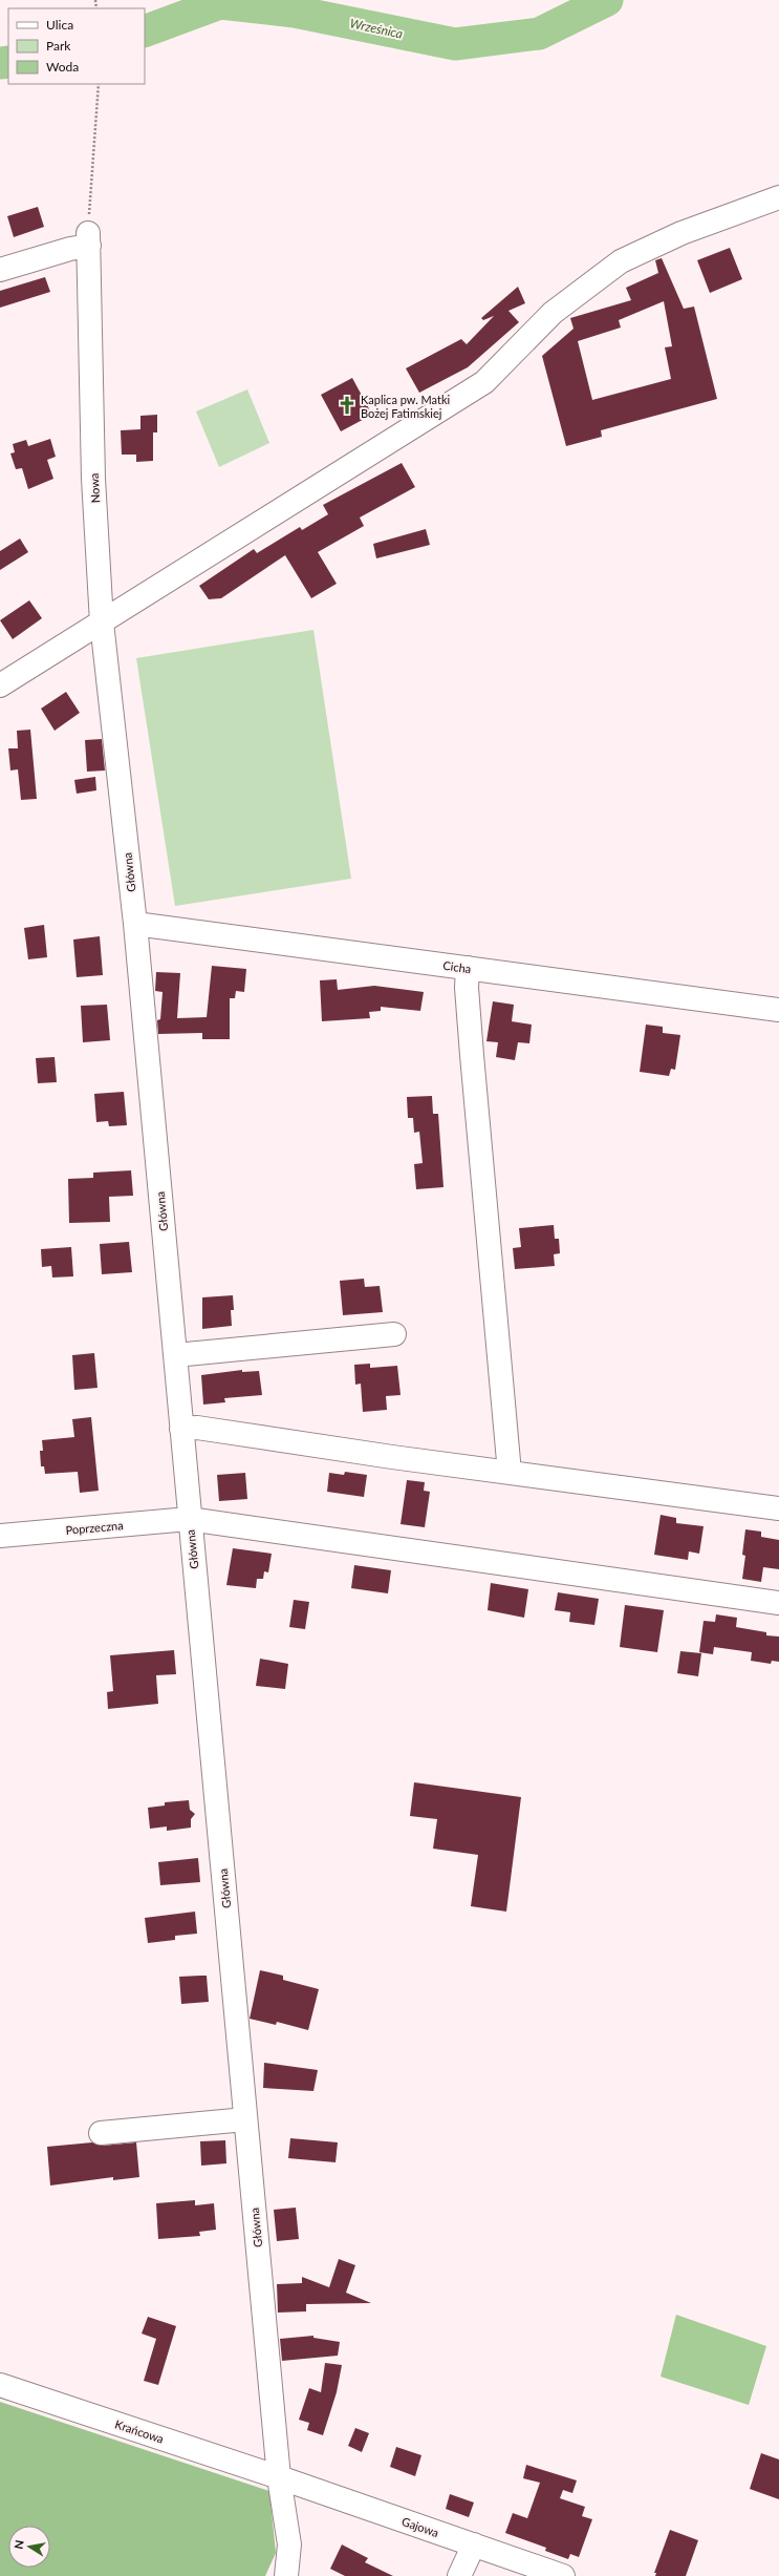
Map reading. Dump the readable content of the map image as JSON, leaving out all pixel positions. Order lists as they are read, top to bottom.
{
  "streets": {
    "street": [
      "Nowa",
      "Główna",
      "Cicha",
      "Poprzeczna",
      "Krańcowa",
      "Gajowa"
    ]
  },
  "crossings": [
    ["Nowa", "Główna"],
    ["Główna", "Cicha"],
    ["Główna", "Poprzeczna"],
    ["Główna", "Krańcowa"],
    ["Główna", "Gajowa"],
    ["Krańcowa", "Gajowa"]
  ],
  "water": ["Wrześnica"],
  "places": {
    "church": ["Kaplica pw. Matki Bożej Fatimskiej"]
  },
  "legend": ["Ulica", "Park", "Woda"],
  "north": "left"
}
